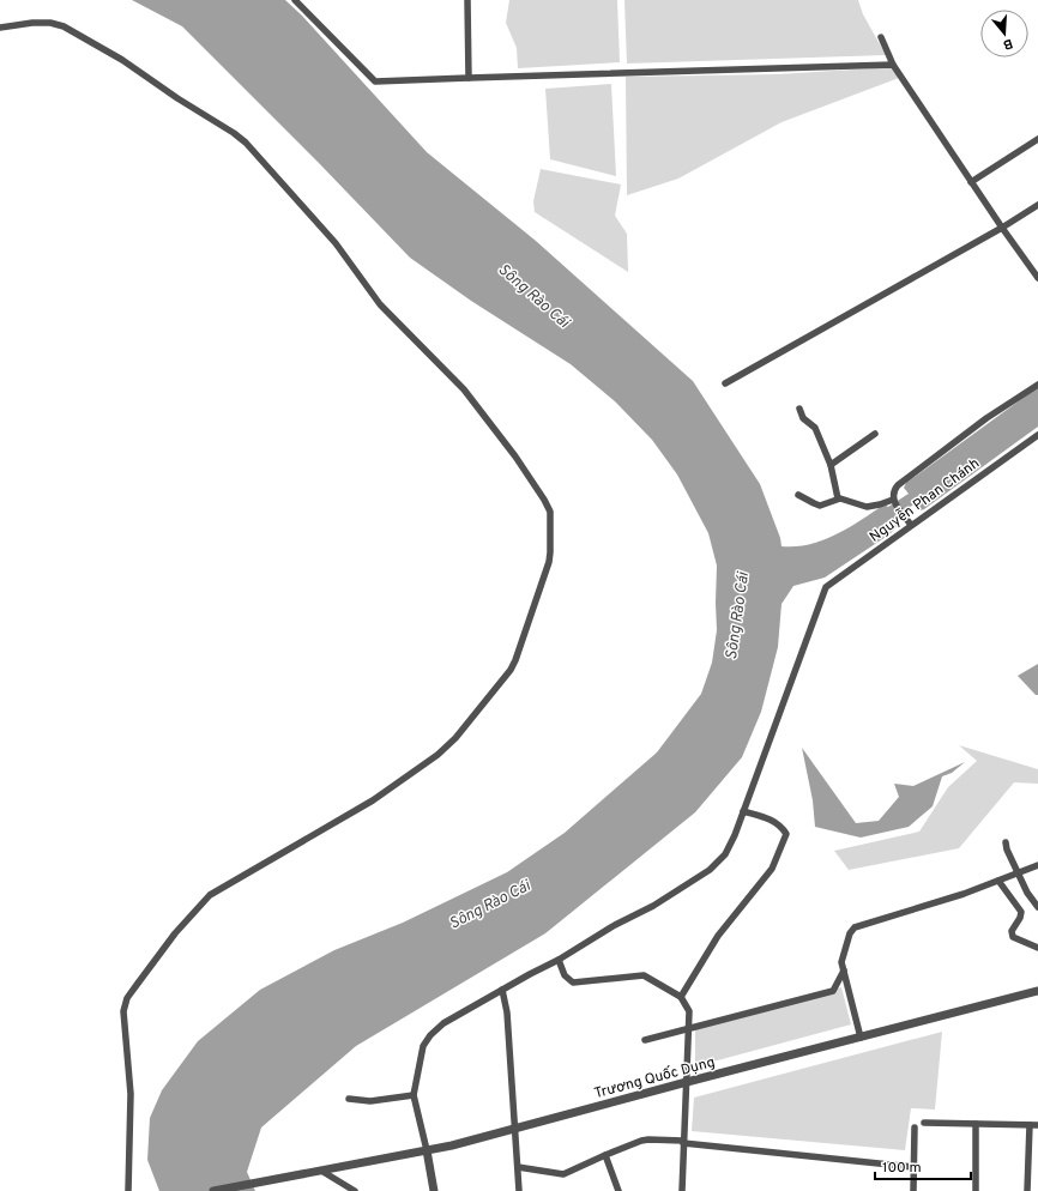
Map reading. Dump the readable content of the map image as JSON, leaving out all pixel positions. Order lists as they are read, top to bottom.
{
  "streets": {
    "street": ["Nguyễn Phan Chánh", "Trương Quốc Dụng"]
  },
  "water": ["Sông Rào Cái"],
  "scale_bar": "100 m",
  "north": "bottom"
}
